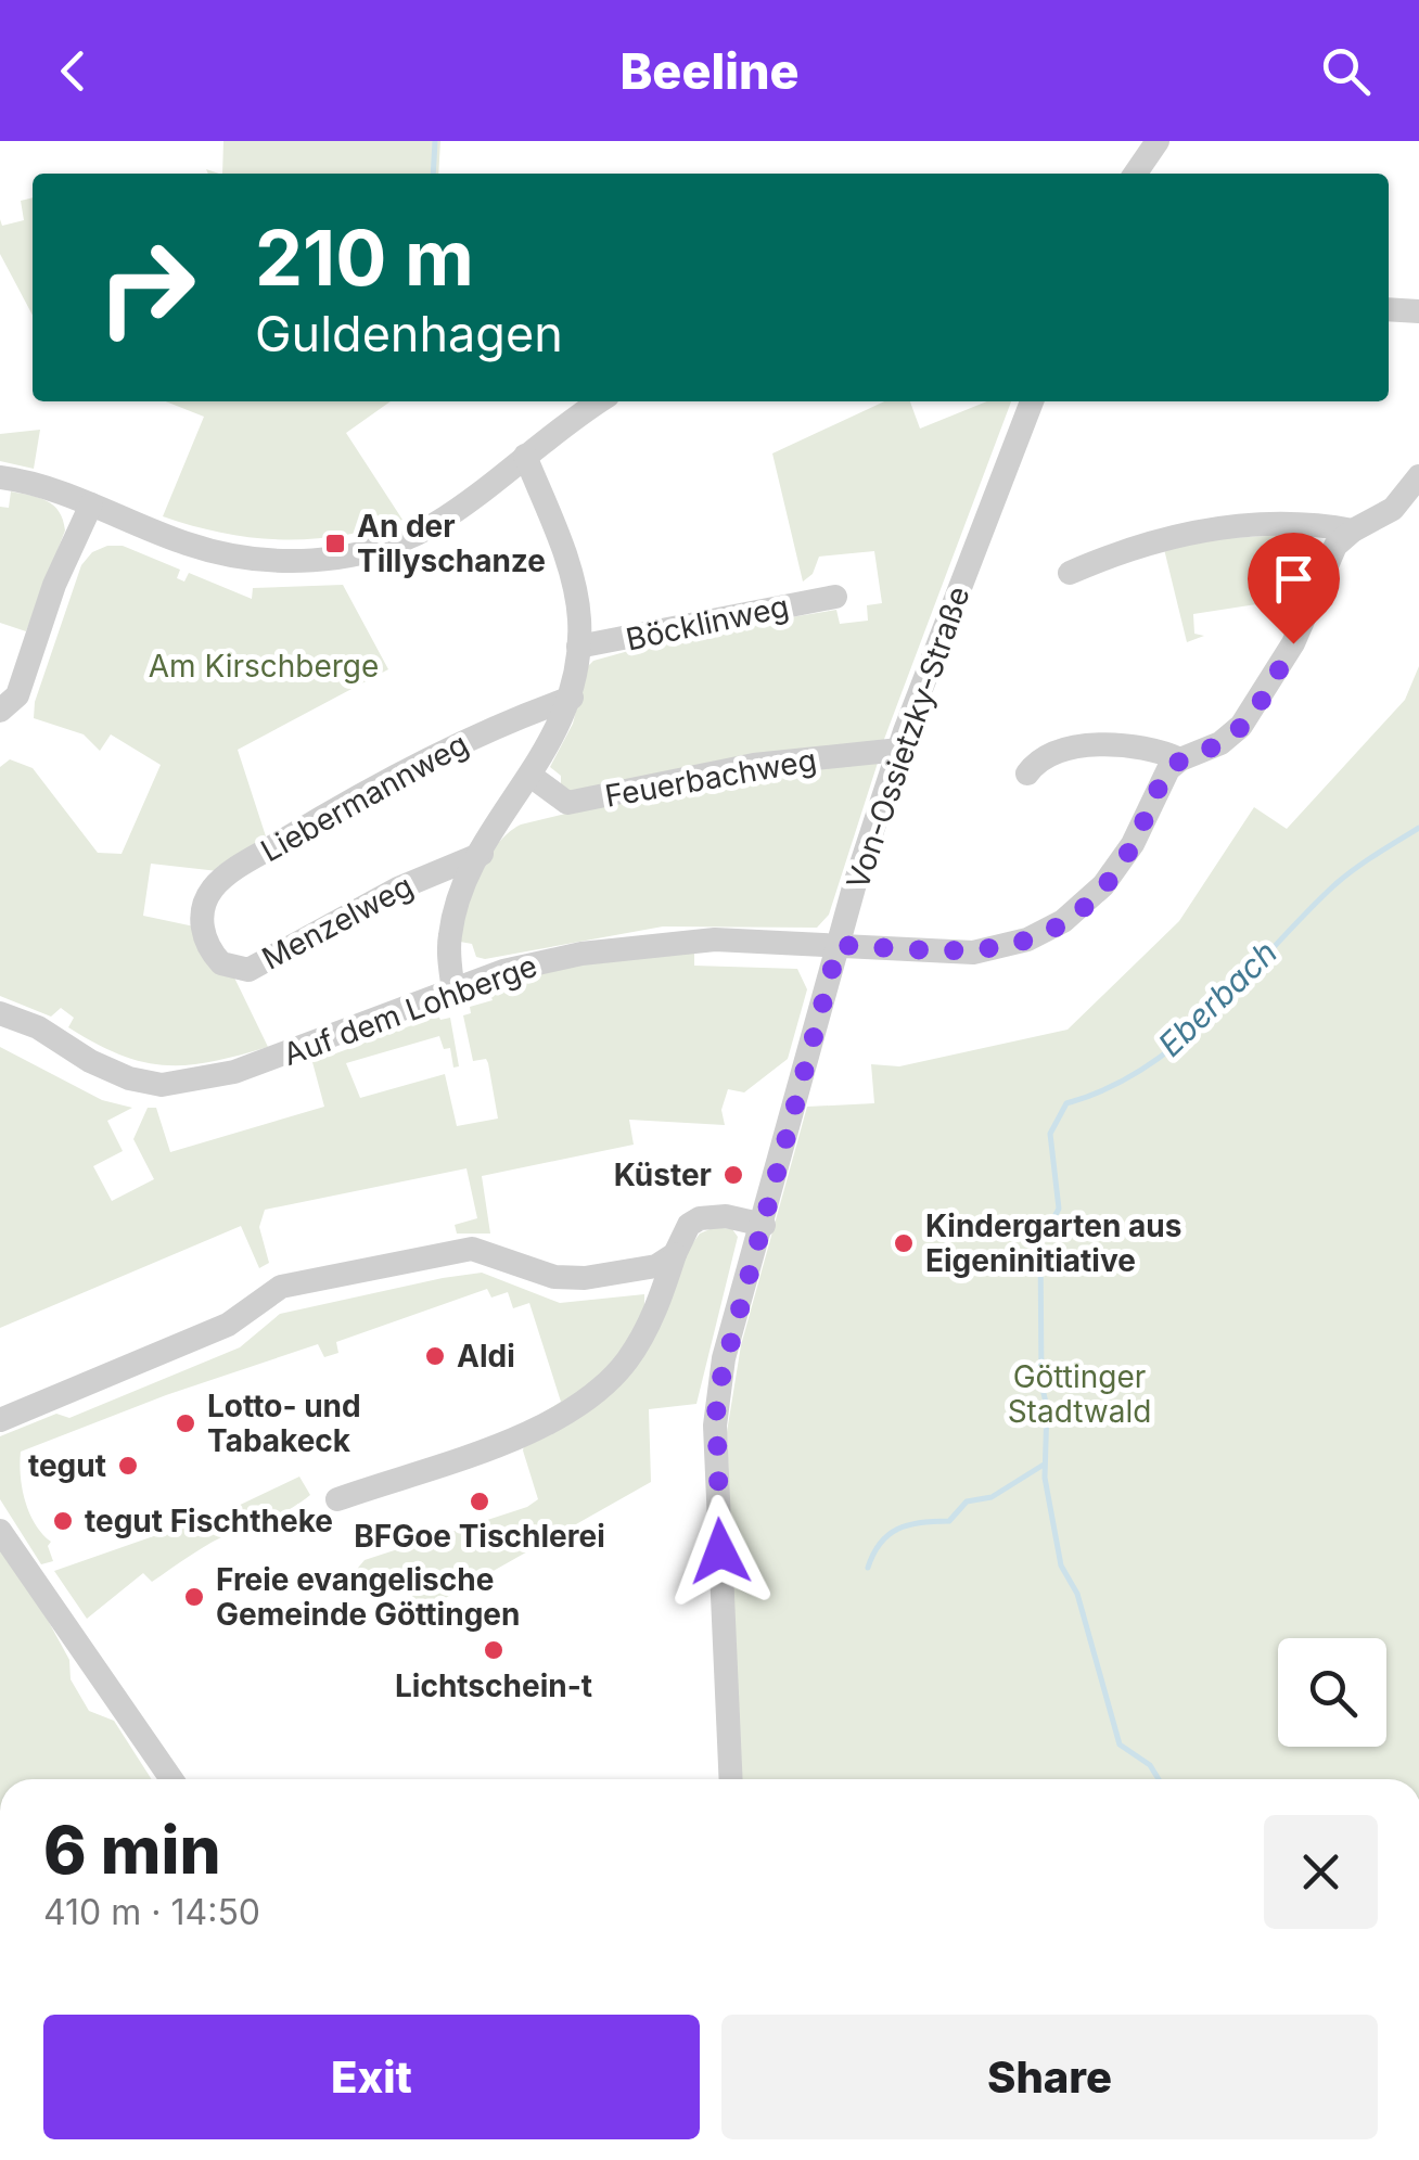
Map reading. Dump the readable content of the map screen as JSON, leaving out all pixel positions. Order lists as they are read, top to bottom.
{
  "streets": {
    "street": [
      "Böcklinweg",
      "Von-Ossietzky-Straße",
      "Feuerbachweg",
      "Liebermannweg",
      "Menzelweg",
      "Auf dem Lohberge"
    ]
  },
  "crossings": [
    ["Von-Ossietzky-Straße", "Feuerbachweg"],
    ["Von-Ossietzky-Straße", "Auf dem Lohberge"],
    ["Liebermannweg", "Menzelweg"]
  ],
  "water": ["Eberbach"],
  "parks": ["Am Kirschberge", "Göttinger Stadtwald"],
  "places": {
    "transit": ["An der Tillyschanze"],
    "other": [
      "Küster",
      "Kindergarten aus Eigeninitiative",
      "Aldi",
      "Lotto- und Tabakeck",
      "tegut",
      "BFGoe Tischlerei",
      "tegut Fischtheke",
      "Freie evangelische Gemeinde Göttingen",
      "Lichtschein-t"
    ]
  },
  "page": {
    "header": "Beeline",
    "turn": ["210 m", "Guldenhagen"],
    "heading": ["6 min", "410 m · 14:50"],
    "buttons": ["Exit", "Share"]
  }
}
